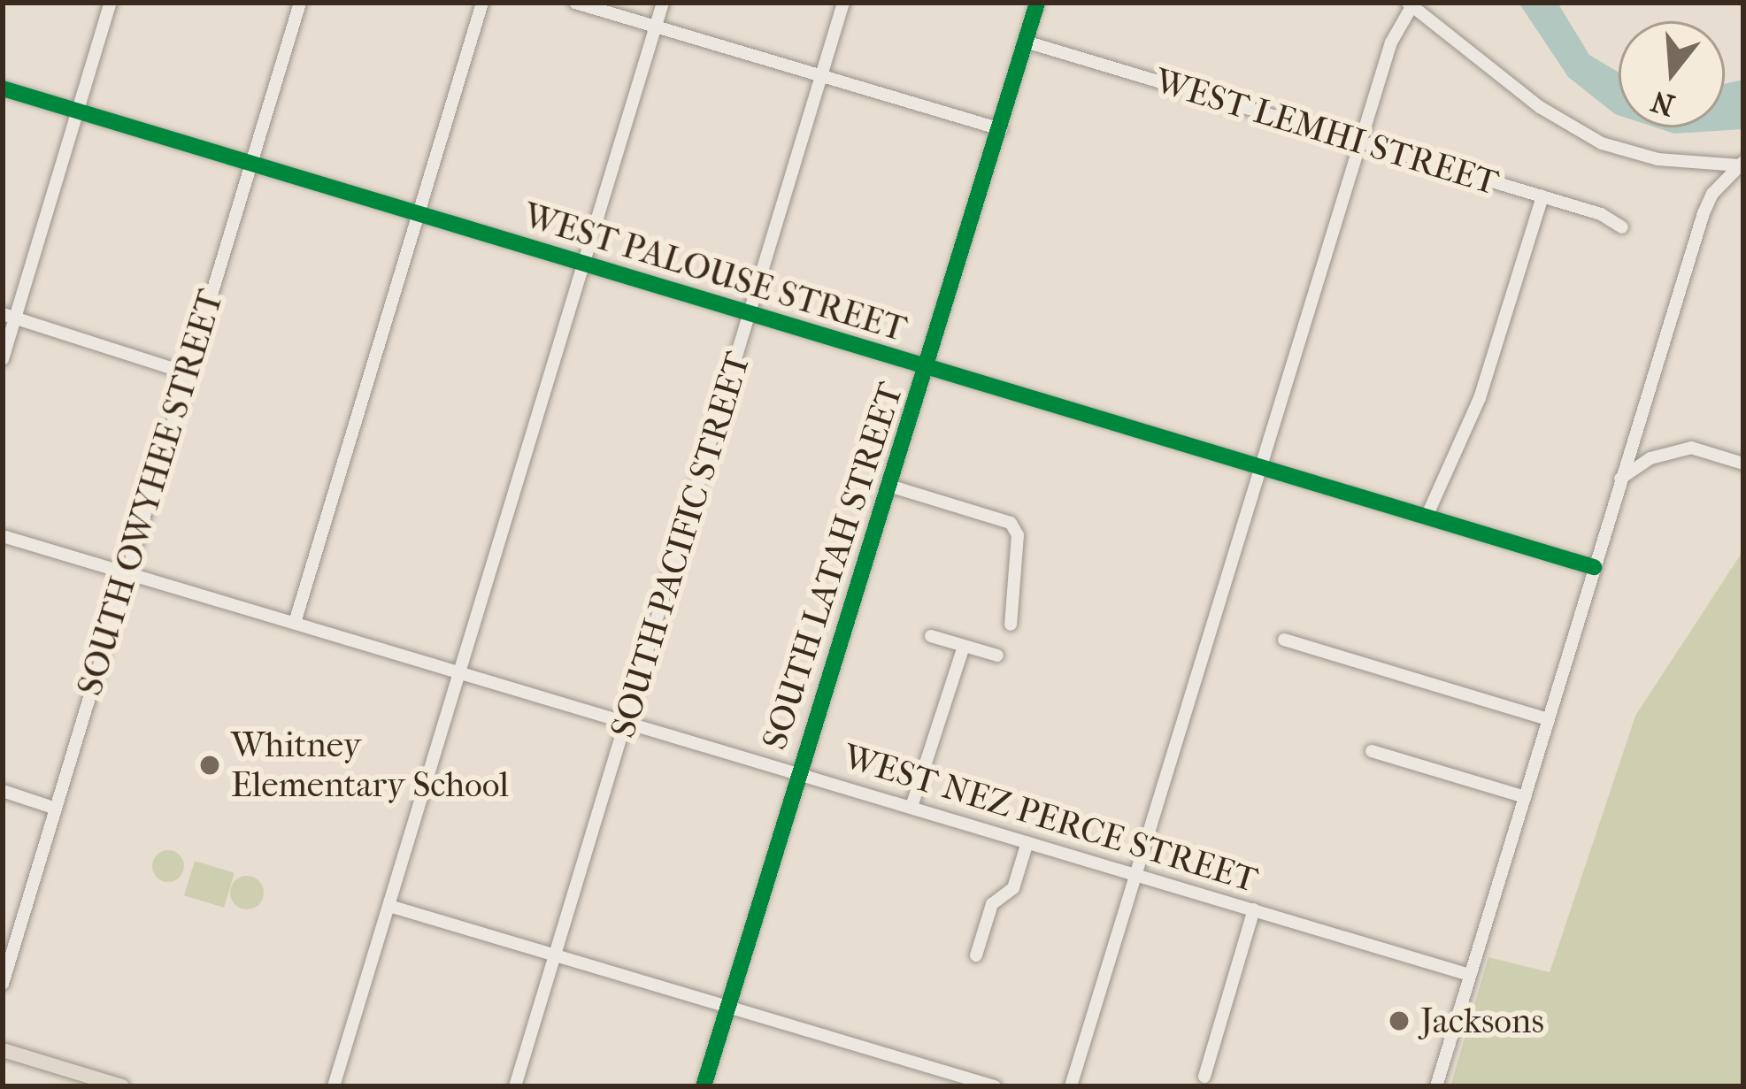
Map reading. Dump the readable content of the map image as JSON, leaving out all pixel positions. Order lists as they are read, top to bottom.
{
  "streets": {
    "street": [
      "WEST LEMHI STREET",
      "WEST PALOUSE STREET",
      "SOUTH OWYHEE STREET",
      "SOUTH PACIFIC STREET",
      "SOUTH LATAH STREET",
      "WEST NEZ PERCE STREET"
    ]
  },
  "crossings": [
    ["WEST LEMHI STREET", "SOUTH LATAH STREET"],
    ["WEST PALOUSE STREET", "SOUTH OWYHEE STREET"],
    ["WEST PALOUSE STREET", "SOUTH PACIFIC STREET"],
    ["WEST PALOUSE STREET", "SOUTH LATAH STREET"],
    ["SOUTH OWYHEE STREET", "WEST NEZ PERCE STREET"],
    ["SOUTH PACIFIC STREET", "WEST NEZ PERCE STREET"],
    ["SOUTH LATAH STREET", "WEST NEZ PERCE STREET"]
  ],
  "places": ["Whitney Elementary School", "Jacksons"],
  "north": "bottom"
}
